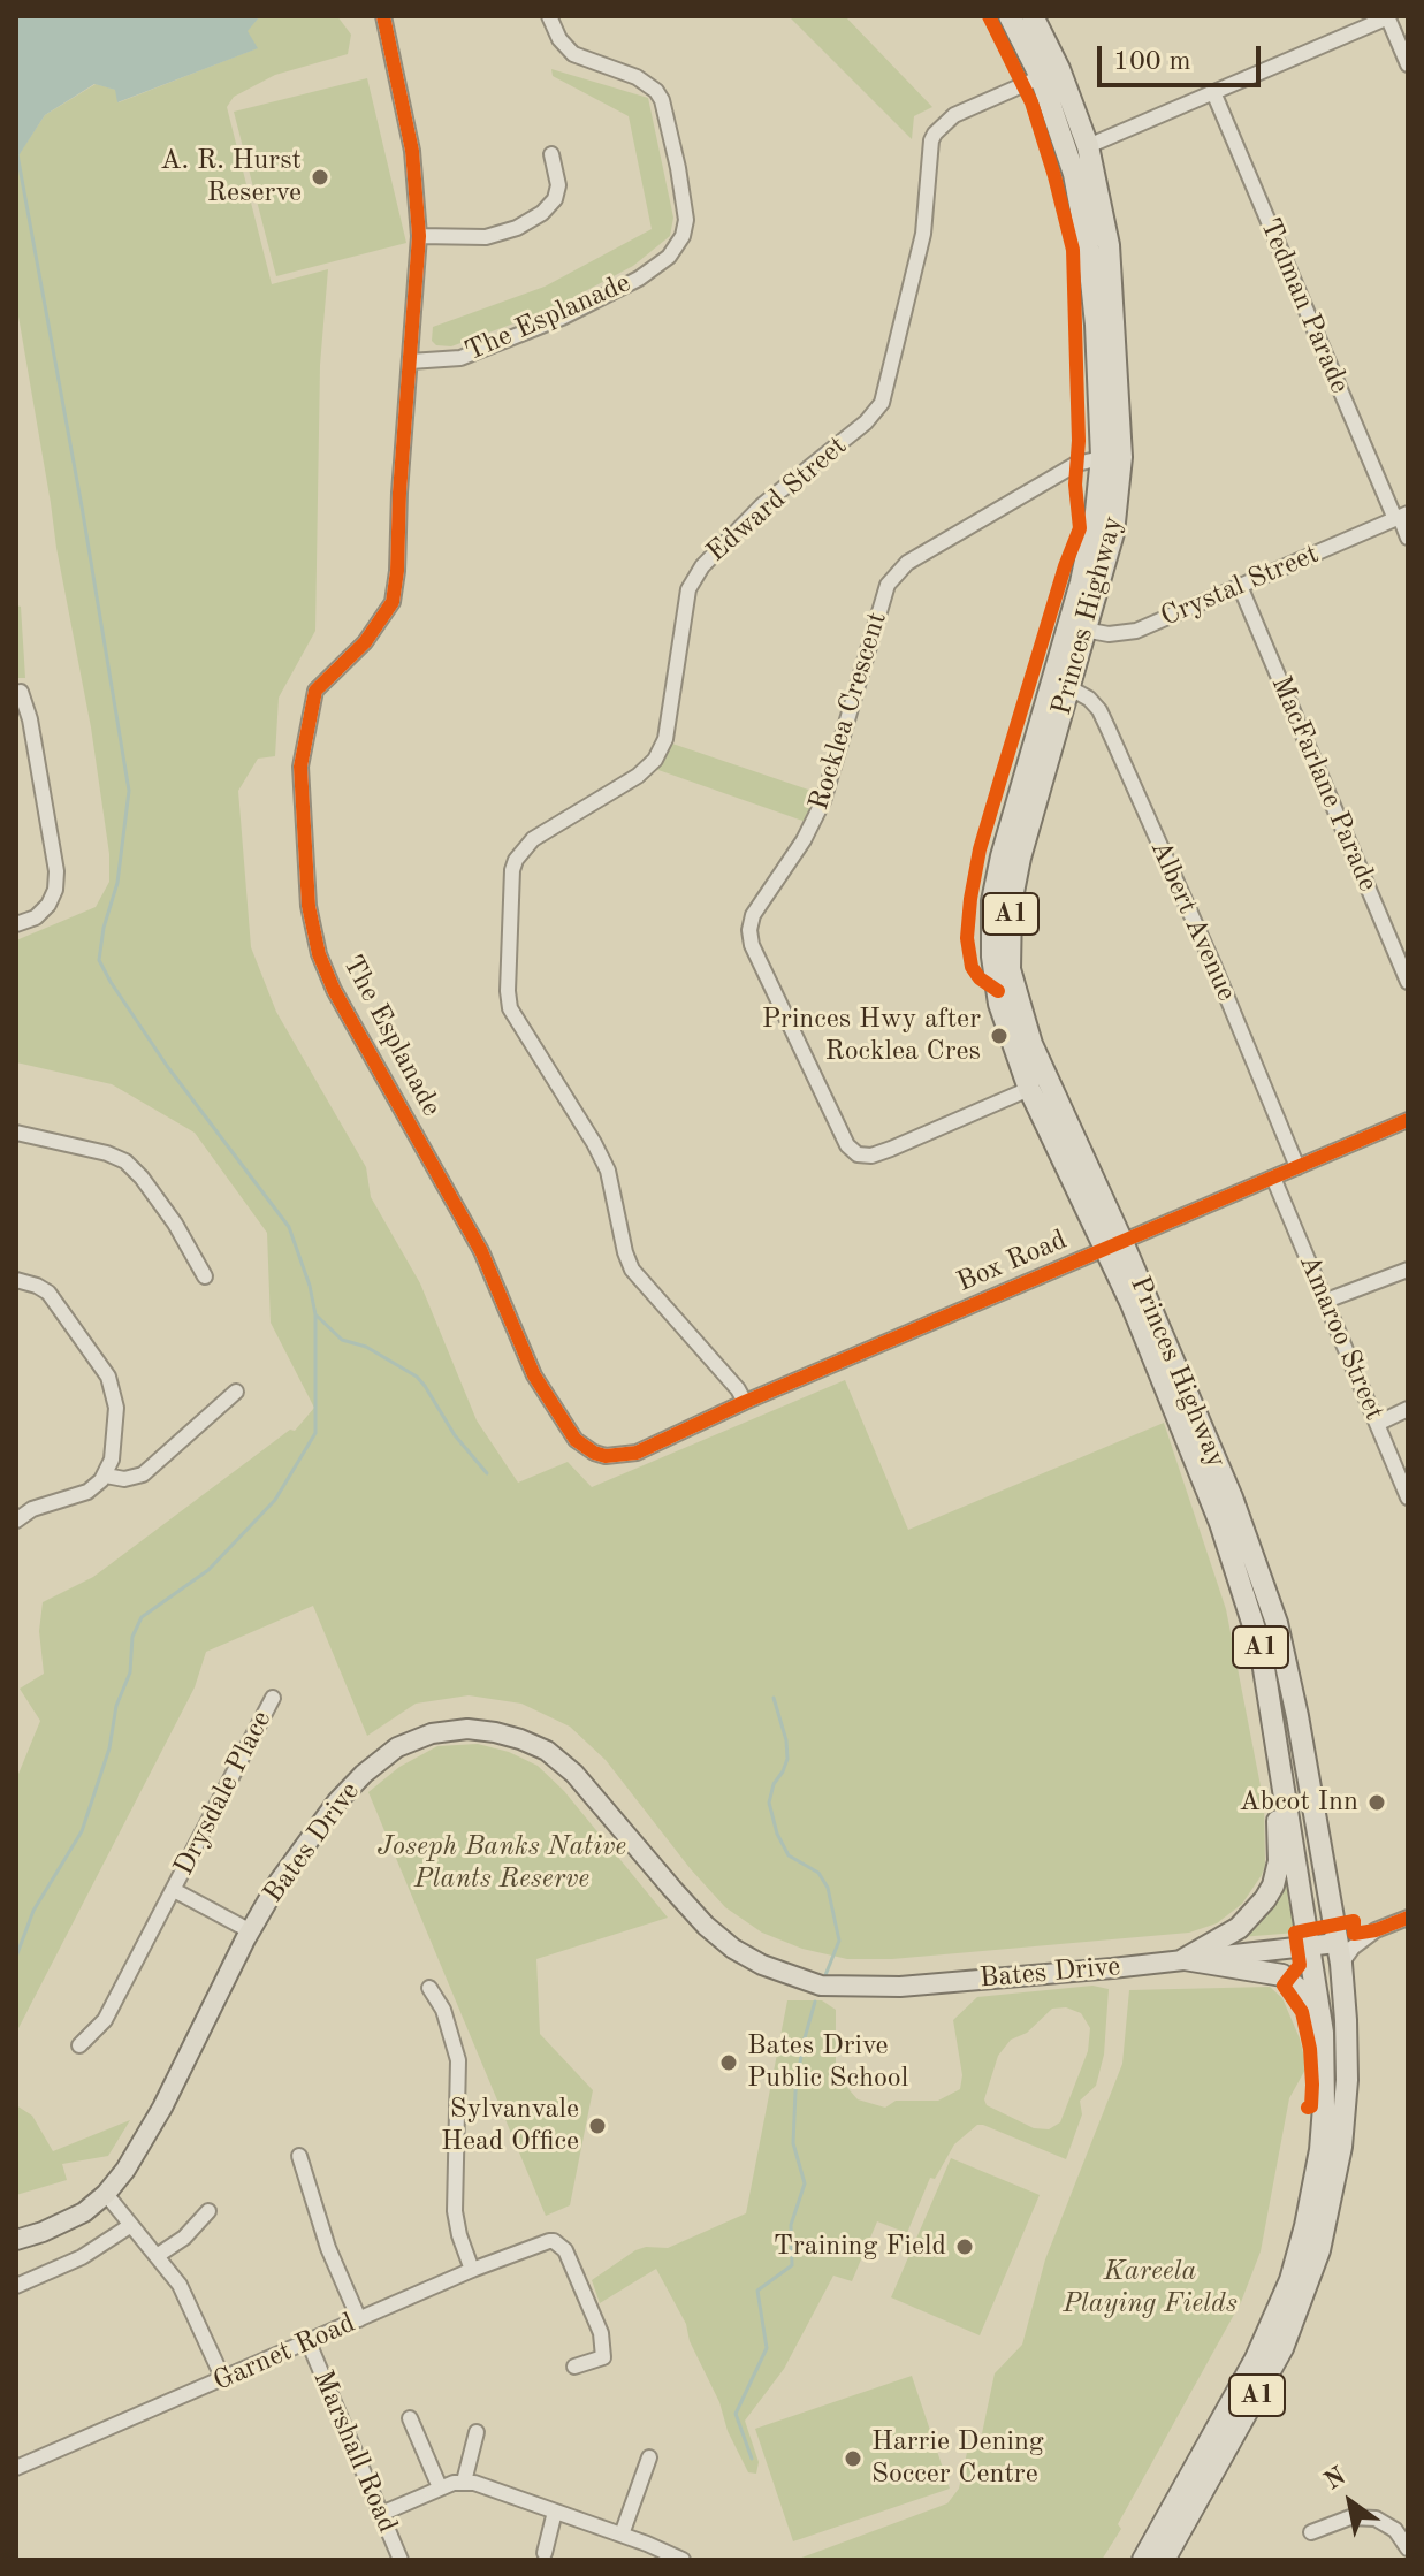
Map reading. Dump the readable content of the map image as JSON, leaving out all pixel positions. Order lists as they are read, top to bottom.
{
  "streets": {
    "highway": ["Princes Highway", "A1"],
    "main road": ["Bates Drive"],
    "street": [
      "Tedman Parade",
      "The Esplanade",
      "Edward Street",
      "Crystal Street",
      "Rocklea Crescent",
      "MacFarlane Parade",
      "Albert Avenue",
      "Box Road",
      "Amaroo Street",
      "Drysdale Place",
      "Garnet Road",
      "Marshall Road"
    ]
  },
  "crossings": [
    ["Tedman Parade", "Crystal Street"],
    ["The Esplanade", "Box Road"],
    ["Edward Street", "Princes Highway"],
    ["Edward Street", "Box Road"],
    ["Crystal Street", "Princes Highway"],
    ["Crystal Street", "MacFarlane Parade"],
    ["Princes Highway", "Rocklea Crescent"],
    ["Princes Highway", "Albert Avenue"],
    ["Princes Highway", "Box Road"],
    ["Princes Highway", "Bates Drive"],
    ["Albert Avenue", "Box Road"],
    ["Box Road", "Amaroo Street"],
    ["Drysdale Place", "Bates Drive"],
    ["Garnet Road", "Marshall Road"]
  ],
  "parks": ["Joseph Banks Native Plants Reserve", "Kareela Playing Fields"],
  "places": [
    "A. R. Hurst Reserve",
    "Princes Hwy after Rocklea Cres",
    "Abcot Inn",
    "Bates Drive Public School",
    "Sylvanvale Head Office",
    "Training Field",
    "Harrie Dening Soccer Centre"
  ],
  "scale_bar": "100 m",
  "north": "top left"
}
